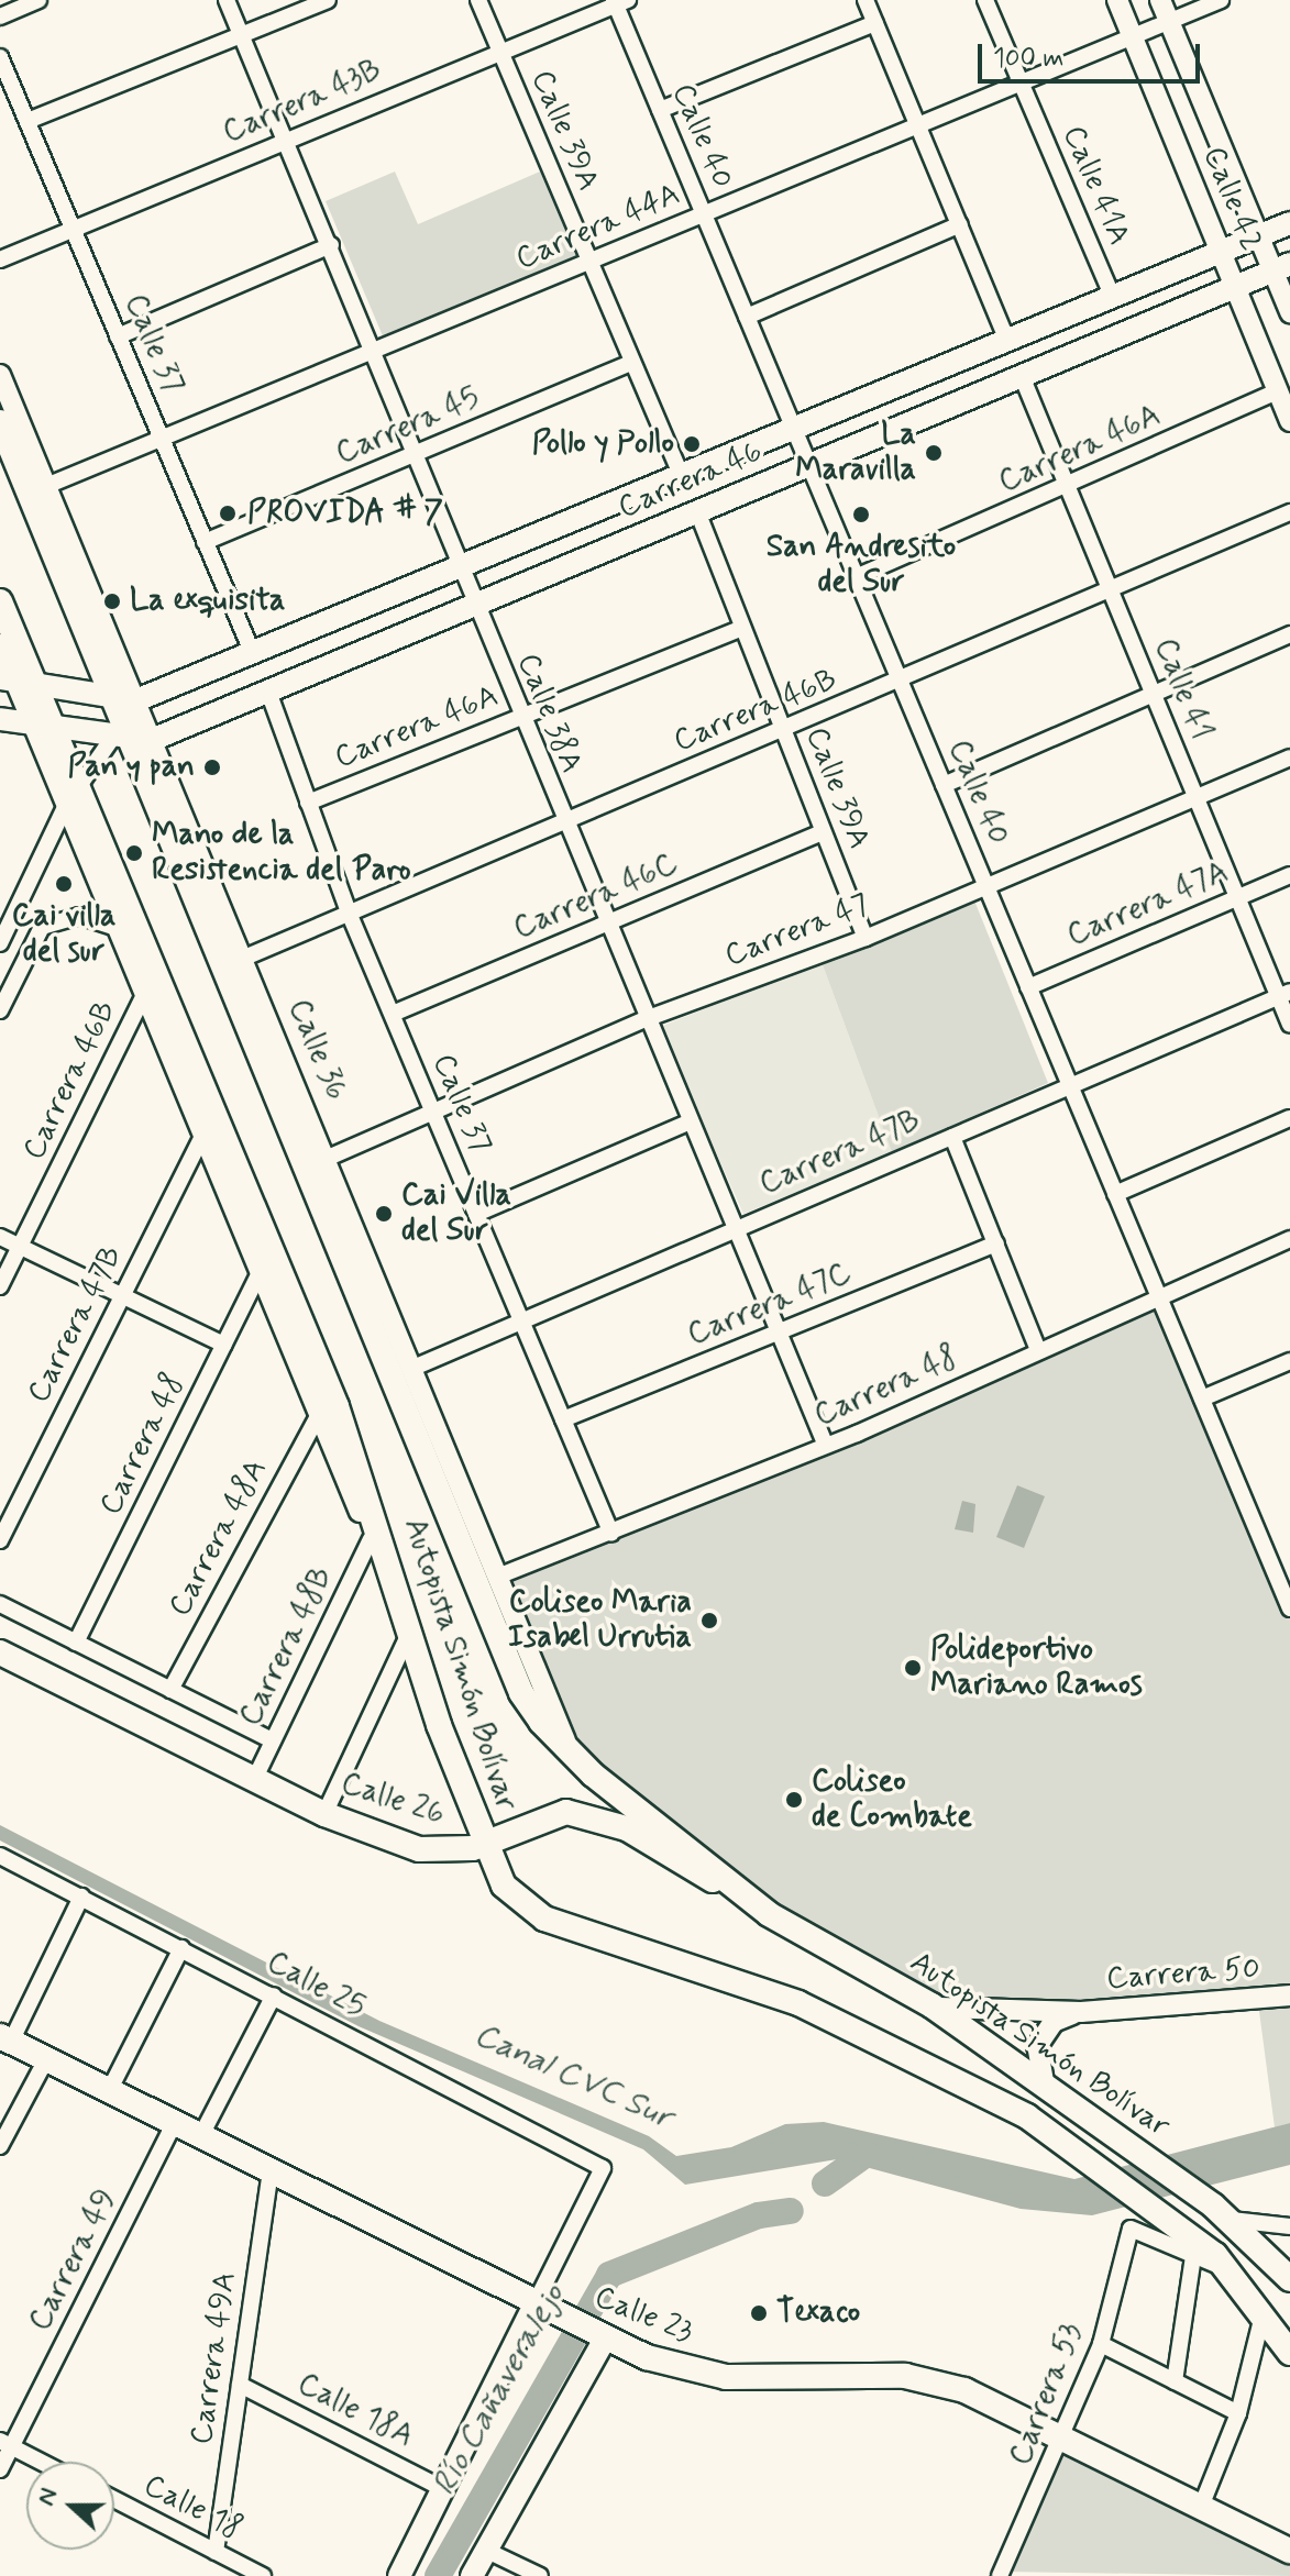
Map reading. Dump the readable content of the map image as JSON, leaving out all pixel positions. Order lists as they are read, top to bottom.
{
  "streets": {
    "main road": [
      "Carrera 46",
      "Autopista Simón Bolívar",
      "Calle 26",
      "Calle 23"
    ],
    "street": [
      "Carrera 43B",
      "Calle 39A",
      "Calle 40",
      "Calle 41A",
      "Calle 42",
      "Carrera 44A",
      "Calle 37",
      "Carrera 45",
      "Carrera 46A",
      "Calle 41",
      "Carrera 46B",
      "Calle 38A",
      "Carrera 46C",
      "Carrera 47A",
      "Carrera 47",
      "Calle 36",
      "Carrera 47B",
      "Carrera 47C",
      "Carrera 48",
      "Carrera 48A",
      "Carrera 48B",
      "Carrera 50",
      "Calle 25",
      "Carrera 49",
      "Carrera 49A",
      "Carrera 53",
      "Calle 18A",
      "Calle 18"
    ]
  },
  "crossings": [
    ["Carrera 43B", "Calle 39A"],
    ["Carrera 43B", "Calle 40"],
    ["Carrera 43B", "Calle 37"],
    ["Carrera 43B", "Calle 38A"],
    ["Calle 39A", "Carrera 44A"],
    ["Calle 39A", "Carrera 45"],
    ["Calle 39A", "Carrera 46A"],
    ["Calle 39A", "Carrera 46"],
    ["Calle 39A", "Carrera 46B"],
    ["Calle 39A", "Carrera 46C"],
    ["Calle 39A", "Carrera 47"],
    ["Calle 40", "Carrera 44A"],
    ["Calle 40", "Carrera 46A"],
    ["Calle 40", "Carrera 46"],
    ["Calle 40", "Carrera 46B"],
    ["Calle 40", "Carrera 47A"],
    ["Calle 40", "Carrera 47"],
    ["Calle 40", "Carrera 47B"],
    ["Calle 40", "Carrera 48"],
    ["Calle 41A", "Carrera 44A"],
    ["Calle 41A", "Carrera 46"],
    ["Calle 42", "Carrera 44A"],
    ["Calle 42", "Carrera 46A"],
    ["Calle 42", "Carrera 46"],
    ["Carrera 44A", "Calle 37"],
    ["Carrera 44A", "Calle 38A"],
    ["Calle 37", "Carrera 45"],
    ["Calle 37", "Carrera 46A"],
    ["Calle 37", "Carrera 46"],
    ["Calle 37", "Carrera 46B"],
    ["Calle 37", "Carrera 46C"],
    ["Calle 37", "Carrera 47"],
    ["Calle 37", "Carrera 47B"],
    ["Calle 37", "Carrera 47C"],
    ["Calle 37", "Carrera 48"],
    ["Carrera 45", "Calle 38A"],
    ["Carrera 46A", "Calle 41"],
    ["Carrera 46A", "Calle 38A"],
    ["Carrera 46", "Calle 41"],
    ["Carrera 46", "Calle 38A"],
    ["Carrera 46", "Autopista Simón Bolívar"],
    ["Calle 41", "Carrera 46B"],
    ["Calle 41", "Carrera 47A"],
    ["Calle 41", "Carrera 47"],
    ["Calle 41", "Carrera 47B"],
    ["Carrera 46B", "Calle 38A"],
    ["Carrera 46B", "Calle 36"],
    ["Calle 38A", "Carrera 46C"],
    ["Calle 38A", "Carrera 47"],
    ["Calle 38A", "Carrera 47B"],
    ["Calle 38A", "Carrera 47C"],
    ["Calle 38A", "Carrera 48"],
    ["Carrera 47", "Calle 36"],
    ["Calle 36", "Carrera 47B"],
    ["Calle 36", "Carrera 48"],
    ["Calle 36", "Autopista Simón Bolívar"],
    ["Carrera 48B", "Calle 26"],
    ["Autopista Simón Bolívar", "Calle 26"],
    ["Autopista Simón Bolívar", "Carrera 50"],
    ["Calle 25", "Calle 23"],
    ["Carrera 49", "Calle 23"],
    ["Calle 23", "Carrera 49A"],
    ["Calle 23", "Carrera 53"],
    ["Carrera 49A", "Calle 18A"],
    ["Carrera 49A", "Calle 18"]
  ],
  "water": ["Canal CVC Sur", "Río Cañaveralejo"],
  "places": [
    "Pollo y Pollo",
    "La Maravilla",
    "PROVIDA # 7",
    "San Andresito del Sur",
    "La exquisita",
    "Pan y pan",
    "Mano de la Resistencia del Paro",
    "Cai villa del sur",
    "Cai Villa del Sur",
    "Coliseo Maria Isabel Urrutia",
    "Polideportivo Mariano Ramos",
    "Coliseo de Combate",
    "Texaco"
  ],
  "scale_bar": "100 m",
  "north": "left"
}
